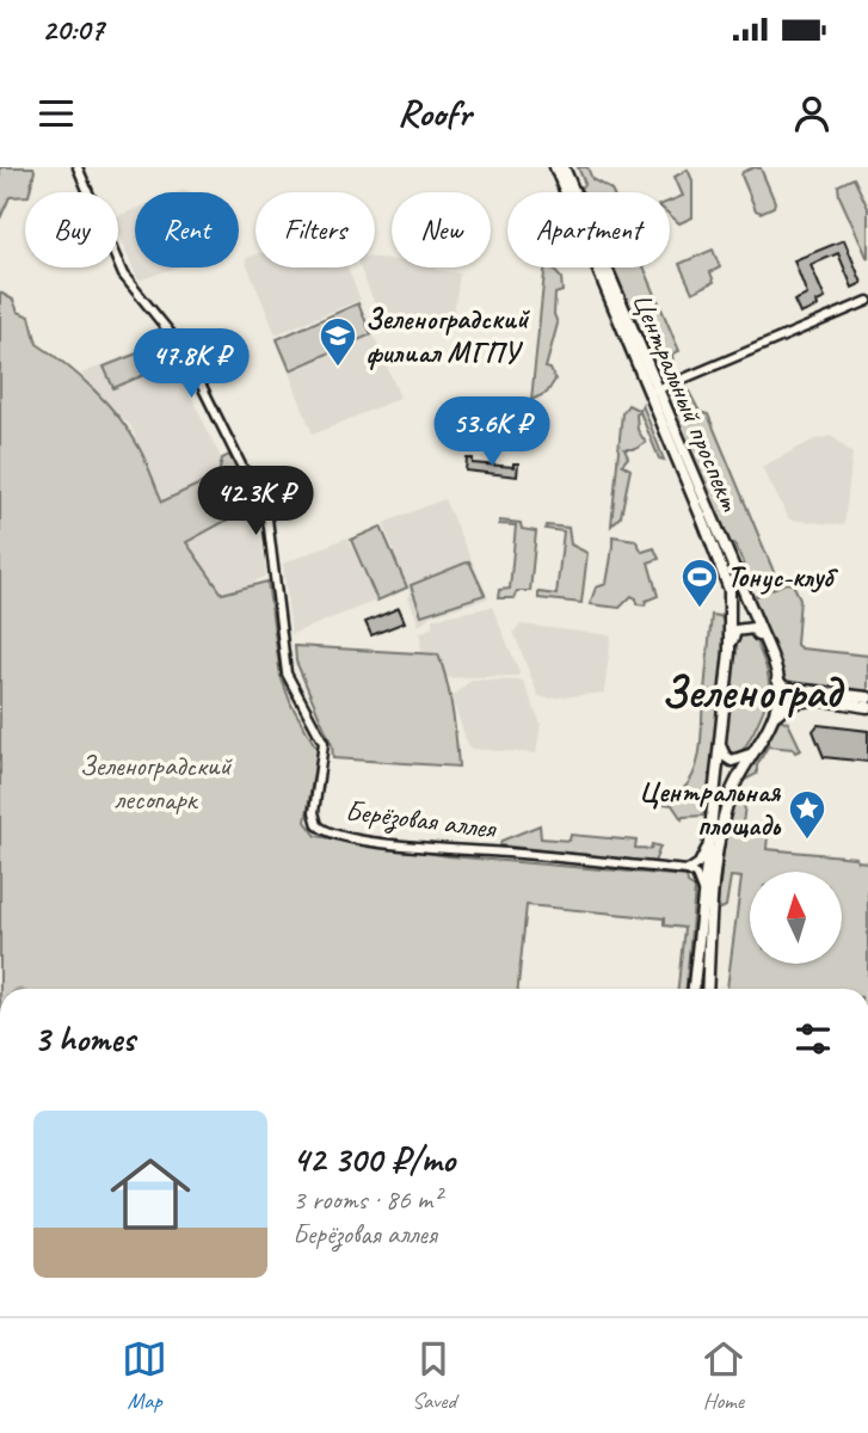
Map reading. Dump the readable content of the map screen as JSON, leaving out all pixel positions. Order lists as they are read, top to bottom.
{
  "streets": {
    "main road": ["Центральный проспект"],
    "street": ["Берёзовая аллея"]
  },
  "districts": ["Зеленоград"],
  "parks": ["Зеленоградский лесопарк"],
  "places": {
    "school or university": ["Зеленоградский филиал МГПУ"],
    "sports": ["Тонус-клуб"],
    "place": ["Центральная площадь"]
  },
  "north": "top",
  "page": {
    "status": "20:07",
    "header": "Roofr",
    "chip": [
      "Buy",
      "Rent",
      "Filters",
      "New",
      "Apartment"
    ],
    "price": ["47.8K ₽", "53.6K ₽", "42.3K ₽"],
    "heading": "3 homes",
    "list": [
      {
        "name": "42 300 ₽/mo",
        "note": "3 rooms · 86 m² · Берёзовая аллея"
      }
    ],
    "tabs": ["Map", "Saved", "Home"]
  }
}
